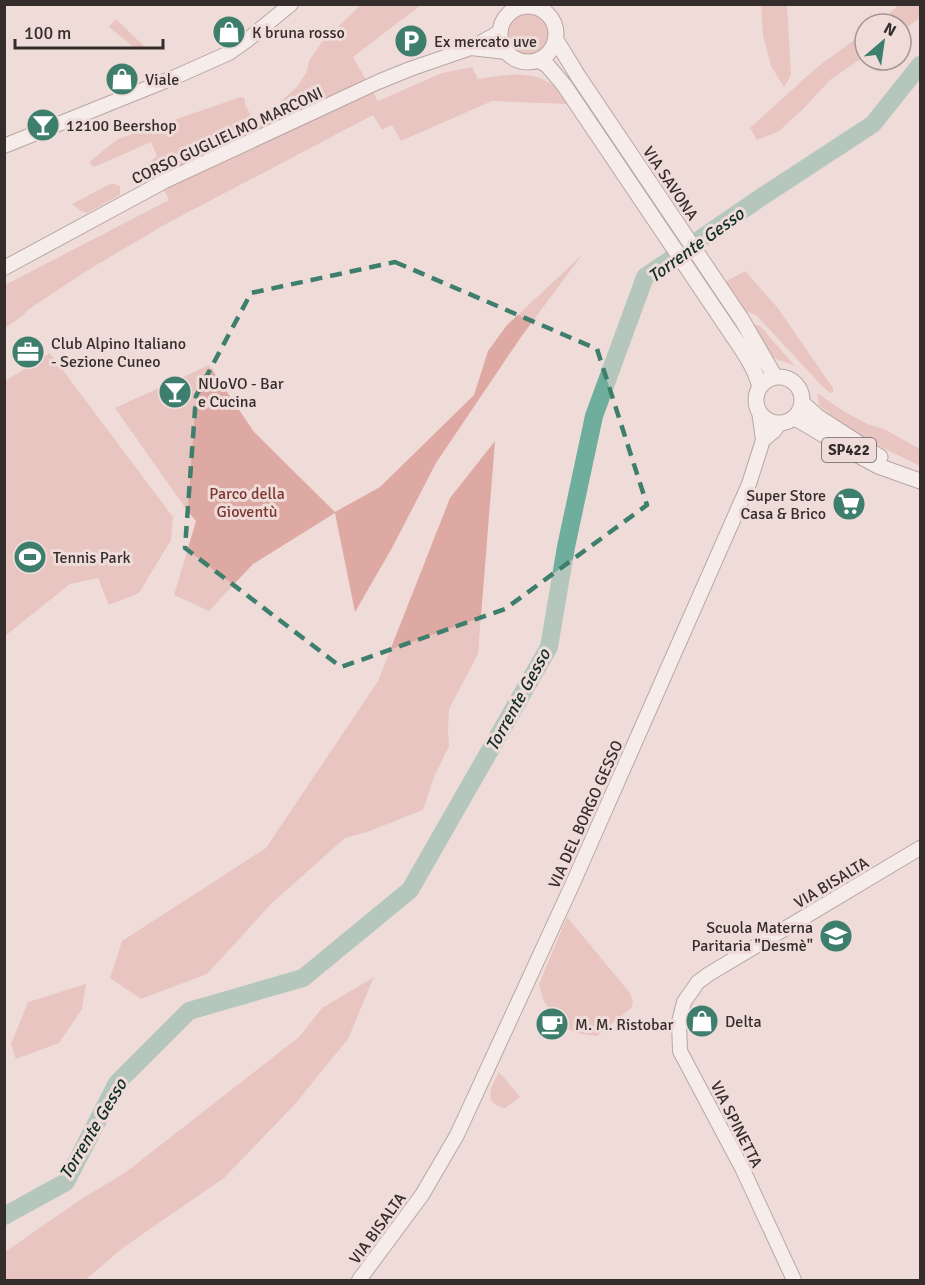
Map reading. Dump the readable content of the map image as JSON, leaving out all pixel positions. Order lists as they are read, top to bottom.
{
  "streets": {
    "main road": ["VIA SAVONA", "SP422"],
    "street": [
      "CORSO GUGLIELMO MARCONI",
      "VIA DEL BORGO GESSO",
      "VIA BISALTA",
      "VIA SPINETTA"
    ]
  },
  "crossings": [
    ["CORSO GUGLIELMO MARCONI", "VIA SAVONA"],
    ["VIA SAVONA", "SP422"],
    ["VIA SAVONA", "VIA DEL BORGO GESSO"],
    ["SP422", "VIA DEL BORGO GESSO"],
    ["VIA DEL BORGO GESSO", "VIA BISALTA"],
    ["VIA BISALTA", "VIA SPINETTA"]
  ],
  "water": ["Torrente Gesso"],
  "parks": ["Parco della Gioventù"],
  "places": {
    "shop": ["K bruna rosso", "Viale", "Delta"],
    "parking": ["Ex mercato uve"],
    "bar": ["12100 Beershop", "NUoVO - Bar e Cucina"],
    "office": ["Club Alpino Italiano - Sezione Cuneo"],
    "supermarket": ["Super Store Casa & Brico"],
    "sports": ["Tennis Park"],
    "school or university": ["Scuola Materna Paritaria \"Desmè\""],
    "cafe": ["M. M. Ristobar"]
  },
  "scale_bar": "100 m",
  "north": "top right"
}
